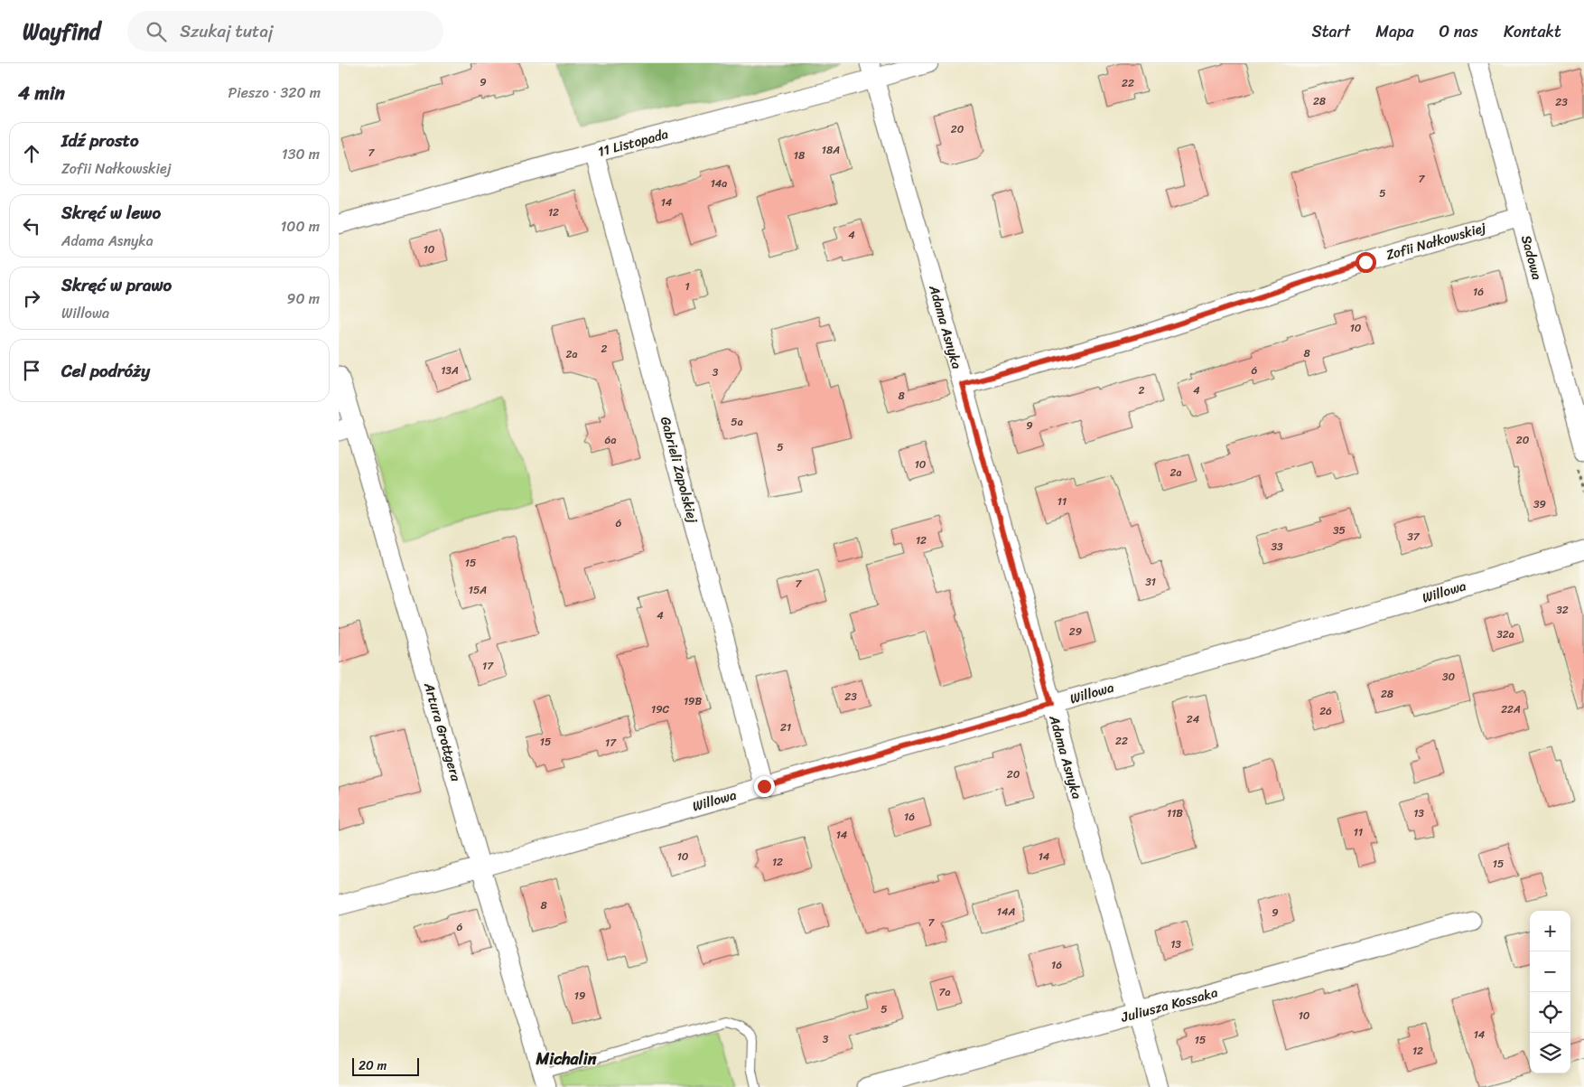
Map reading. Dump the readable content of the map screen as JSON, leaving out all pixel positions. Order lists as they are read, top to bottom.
{
  "streets": {
    "street": [
      "11 Listopada",
      "Zofii Nałkowskiej",
      "Sadowa",
      "Adama Asnyka",
      "Gabrieli Zapolskiej",
      "Willowa",
      "Artura Grottgera",
      "Juliusza Kossaka"
    ]
  },
  "crossings": [
    ["11 Listopada", "Adama Asnyka"],
    ["11 Listopada", "Gabrieli Zapolskiej"],
    ["Zofii Nałkowskiej", "Sadowa"],
    ["Zofii Nałkowskiej", "Adama Asnyka"],
    ["Adama Asnyka", "Willowa"],
    ["Adama Asnyka", "Juliusza Kossaka"],
    ["Gabrieli Zapolskiej", "Willowa"],
    ["Willowa", "Artura Grottgera"]
  ],
  "districts": ["Michalin"],
  "house_numbers": [
    "9",
    "22",
    "28",
    "23",
    "20",
    "18A",
    "7",
    "18",
    "7",
    "14a",
    "5",
    "14",
    "12",
    "4",
    "10",
    "1",
    "16",
    "10",
    "2",
    "8",
    "2a",
    "13A",
    "6",
    "3",
    "2",
    "4",
    "8",
    "5a",
    "9",
    "6a",
    "20",
    "5",
    "10",
    "2a",
    "11",
    "39",
    "6",
    "35",
    "37",
    "12",
    "33",
    "15",
    "31",
    "7",
    "15A",
    "32",
    "4",
    "29",
    "32a",
    "17",
    "30",
    "28",
    "23",
    "19B",
    "19C",
    "22A",
    "26",
    "24",
    "21",
    "22",
    "15",
    "17",
    "20",
    "11B",
    "13",
    "16",
    "11",
    "14",
    "10",
    "14",
    "12",
    "15",
    "8",
    "14A",
    "9",
    "7",
    "6",
    "13",
    "16",
    "7a",
    "19",
    "5",
    "10",
    "14",
    "3",
    "15",
    "12"
  ],
  "scale_bar": "20 m",
  "page": {
    "header": "Wayfind",
    "search": "Szukaj tutaj",
    "nav": [
      "Start",
      "Mapa",
      "O nas",
      "Kontakt"
    ],
    "heading": ["4 min", "Pieszo · 320 m"],
    "list": [
      ["Idź prosto", "Zofii Nałkowskiej", "130 m"],
      ["Skręć w lewo", "Adama Asnyka", "100 m"],
      ["Skręć w prawo", "Willowa", "90 m"],
      "Cel podróży"
    ],
    "map_buttons": ["+", "−"],
    "scale": "20 m"
  }
}
